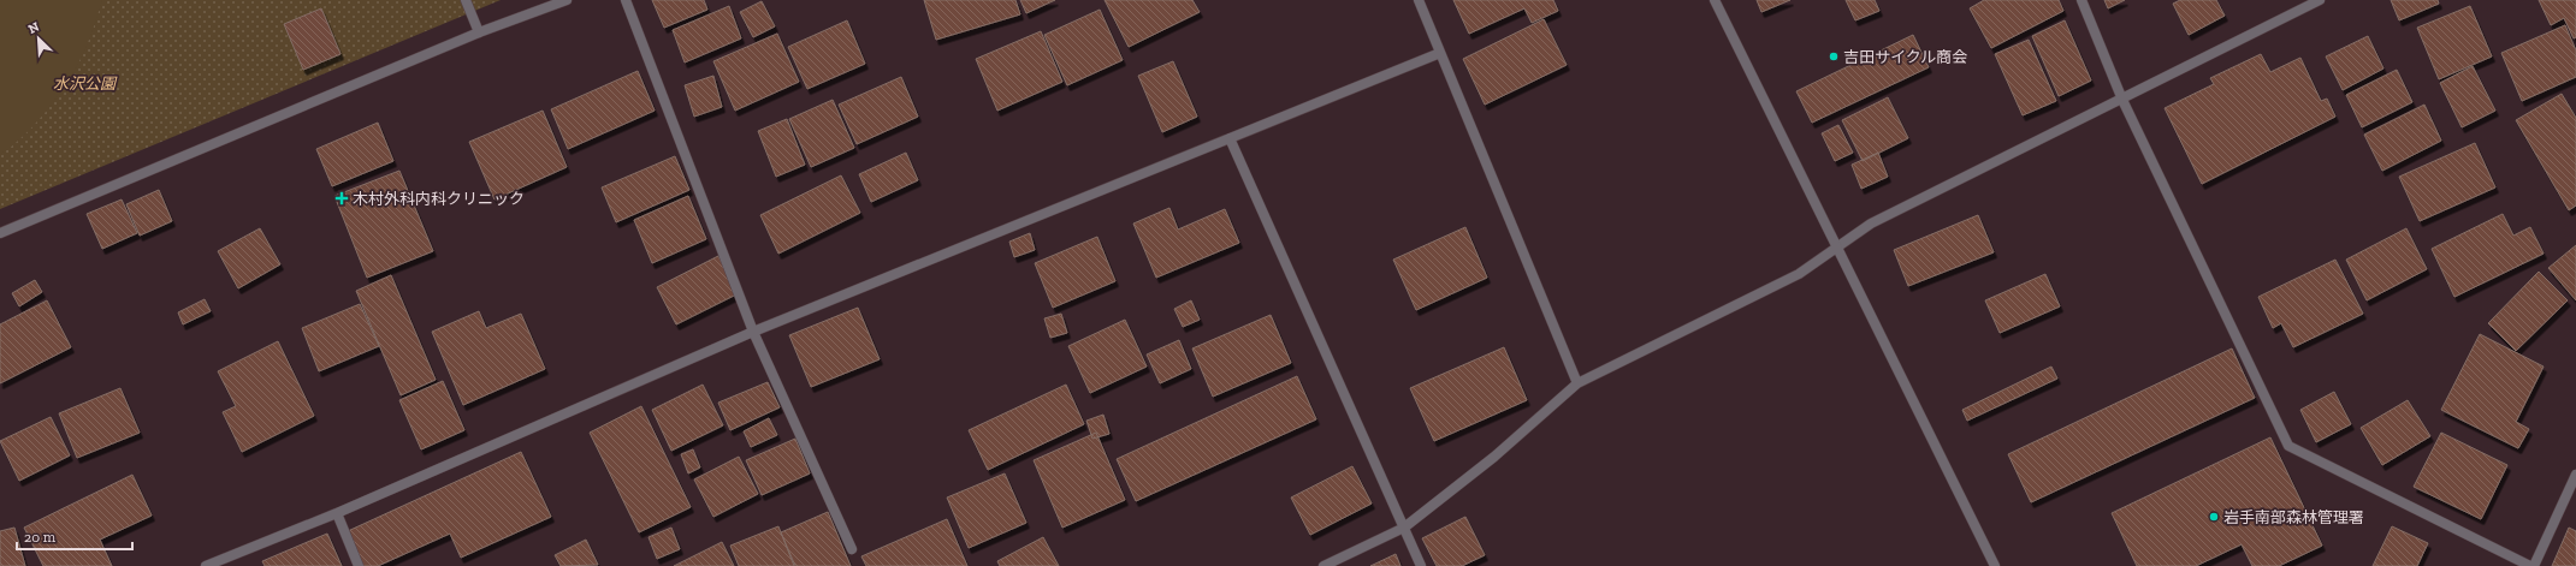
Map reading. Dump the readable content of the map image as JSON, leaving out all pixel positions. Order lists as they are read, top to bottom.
{
  "parks": ["水沢公園"],
  "places": {
    "other": ["吉田サイクル商会", "岩手南部森林管理署"],
    "health": ["木村外科内科クリニック"]
  },
  "scale_bar": "20 m",
  "north": "top left"
}
